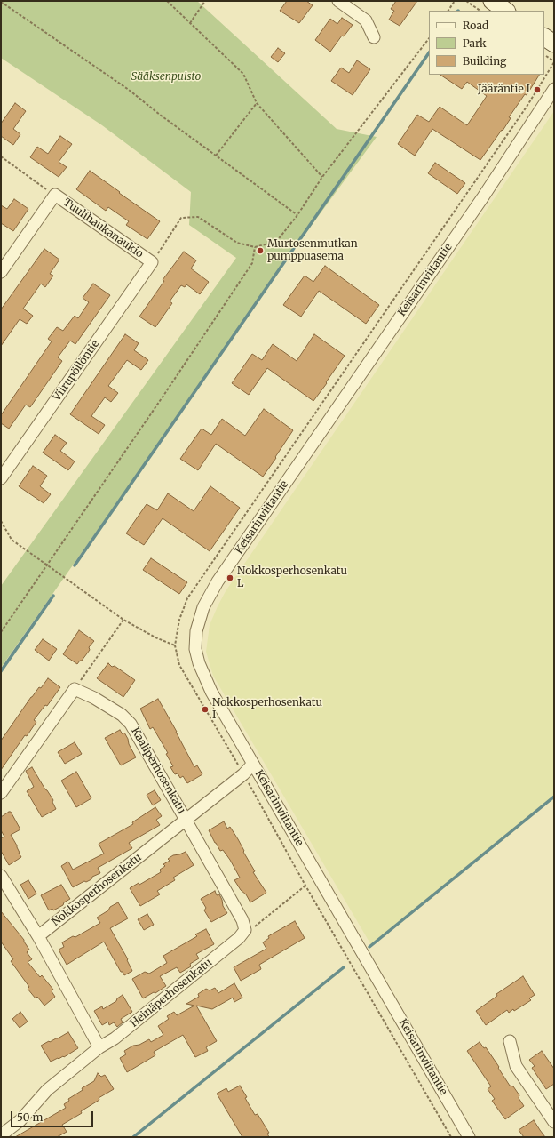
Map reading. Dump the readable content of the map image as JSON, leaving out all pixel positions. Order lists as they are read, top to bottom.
{
  "streets": {
    "street": [
      "Tuulihaukanaukio",
      "Keisarinviitantie",
      "Viirupöllöntie",
      "Kaaliperhosenkatu",
      "Nokkosperhosenkatu",
      "Heinäperhosenkatu"
    ]
  },
  "crossings": [
    ["Tuulihaukanaukio", "Viirupöllöntie"],
    ["Keisarinviitantie", "Nokkosperhosenkatu"],
    ["Kaaliperhosenkatu", "Nokkosperhosenkatu"]
  ],
  "parks": ["Sääksenpuisto"],
  "places": [
    "Jääräntie I",
    "Murtosenmutkan pumppuasema",
    "Nokkosperhosenkatu L",
    "Nokkosperhosenkatu I"
  ],
  "legend": ["Road", "Park", "Building"],
  "scale_bar": "50 m"
}
